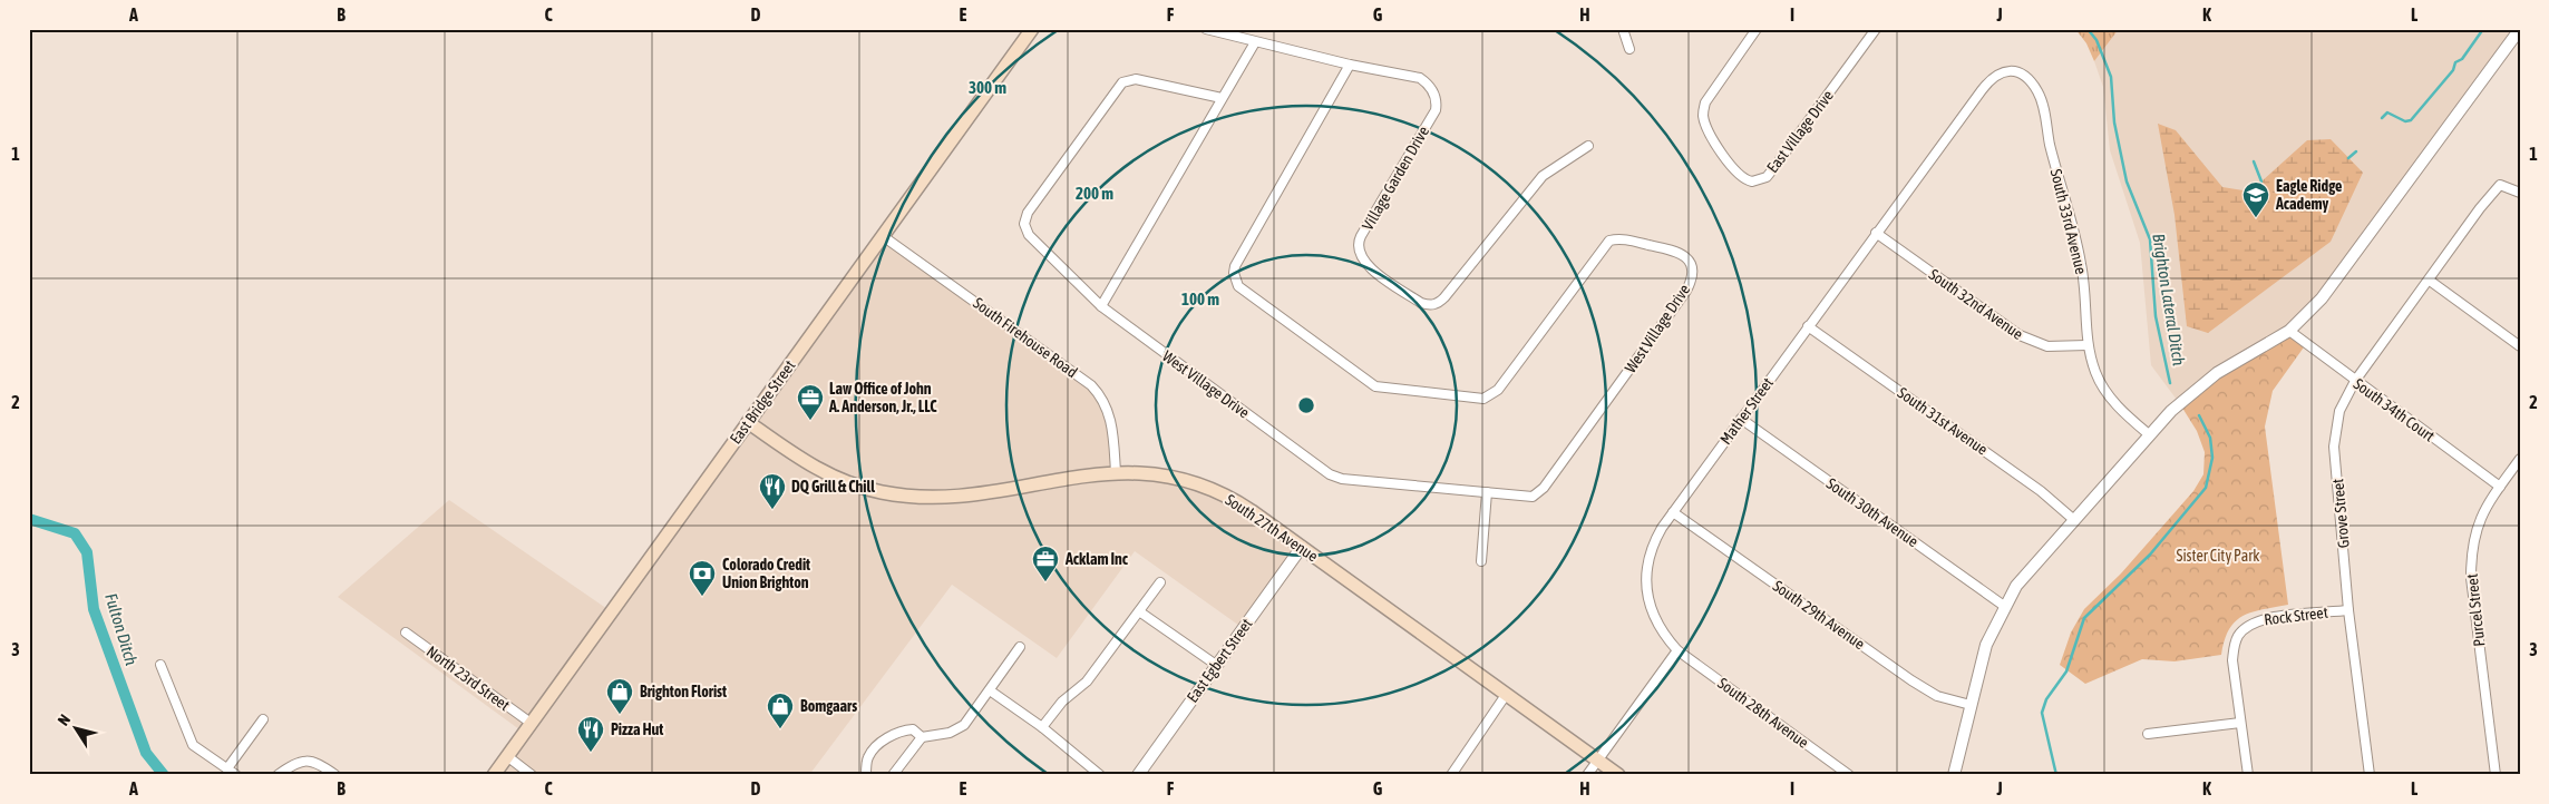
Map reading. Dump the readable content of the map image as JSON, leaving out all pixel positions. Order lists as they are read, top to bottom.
{
  "streets": {
    "main road": ["East Bridge Street", "South 27th Avenue"],
    "street": [
      "East Village Drive",
      "Village Garden Drive",
      "South 33rd Avenue",
      "South 32nd Avenue",
      "West Village Drive",
      "South Firehouse Road",
      "South 34th Court",
      "Mather Street",
      "South 31st Avenue",
      "South 30th Avenue",
      "Grove Street",
      "Purcel Street",
      "South 29th Avenue",
      "Rock Street",
      "East Egbert Street",
      "North 23rd Street",
      "South 28th Avenue"
    ]
  },
  "crossings": [
    ["Village Garden Drive", "West Village Drive"],
    ["South 33rd Avenue", "South 32nd Avenue"],
    ["South 33rd Avenue", "Mather Street"],
    ["South 32nd Avenue", "Mather Street"],
    ["South Firehouse Road", "East Bridge Street"],
    ["South Firehouse Road", "South 27th Avenue"],
    ["East Bridge Street", "South 27th Avenue"],
    ["East Bridge Street", "North 23rd Street"],
    ["South 34th Court", "Grove Street"],
    ["South 34th Court", "Purcel Street"],
    ["Mather Street", "South 31st Avenue"],
    ["Mather Street", "South 30th Avenue"],
    ["Mather Street", "South 29th Avenue"],
    ["Mather Street", "South 28th Avenue"],
    ["Grove Street", "Rock Street"],
    ["South 27th Avenue", "East Egbert Street"]
  ],
  "water": ["Brighton Lateral Ditch", "Fulton Ditch"],
  "parks": ["Sister City Park"],
  "places": {
    "school or university": ["Eagle Ridge Academy"],
    "office": ["Law Office of John A. Anderson, Jr., LLC", "Acklam Inc"],
    "restaurant": ["DQ Grill & Chill", "Pizza Hut"],
    "bank": ["Colorado Credit Union Brighton"],
    "shop": ["Brighton Florist", "Bomgaars"]
  },
  "north": "top left",
  "grid": {
    "columns": [
      "A",
      "B",
      "C",
      "D",
      "E",
      "F",
      "G",
      "H",
      "I",
      "J",
      "K",
      "L"
    ],
    "rows": ["1", "2", "3"]
  },
  "rings": ["300 m", "200 m", "100 m"]
}
